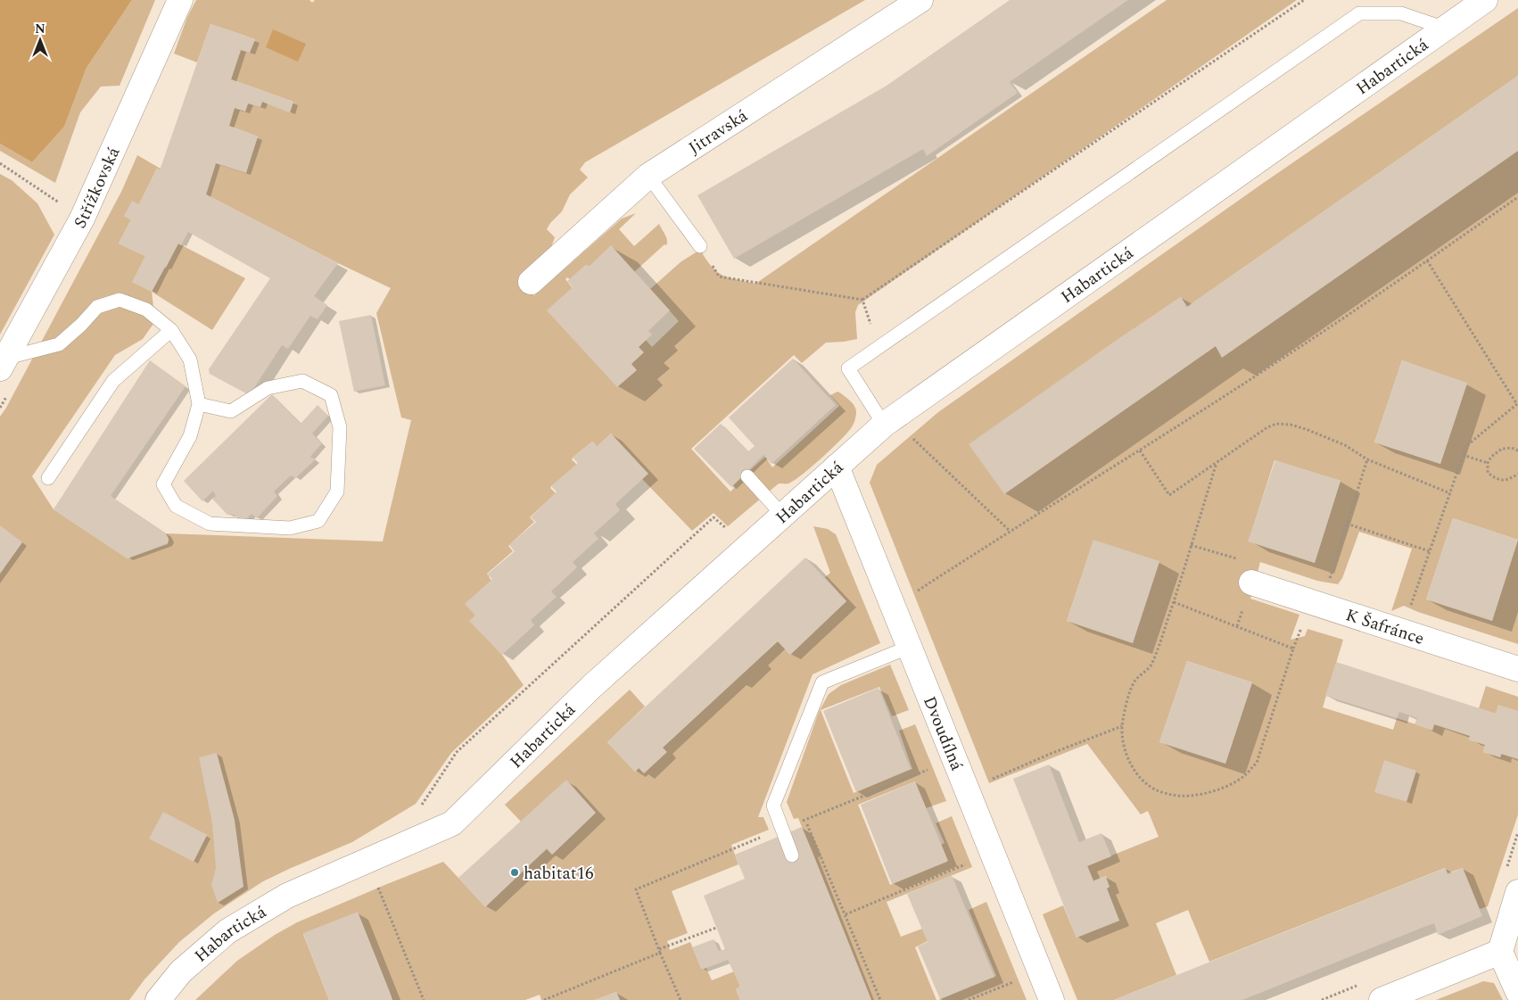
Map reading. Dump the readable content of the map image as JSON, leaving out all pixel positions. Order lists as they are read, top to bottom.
{
  "streets": {
    "street": [
      "Habartická",
      "Jitravská",
      "Střížkovská",
      "K Šafránce",
      "Dvoudílná"
    ]
  },
  "crossings": [
    ["Habartická", "Dvoudílná"]
  ],
  "places": ["habitat16"],
  "north": "top"
}
